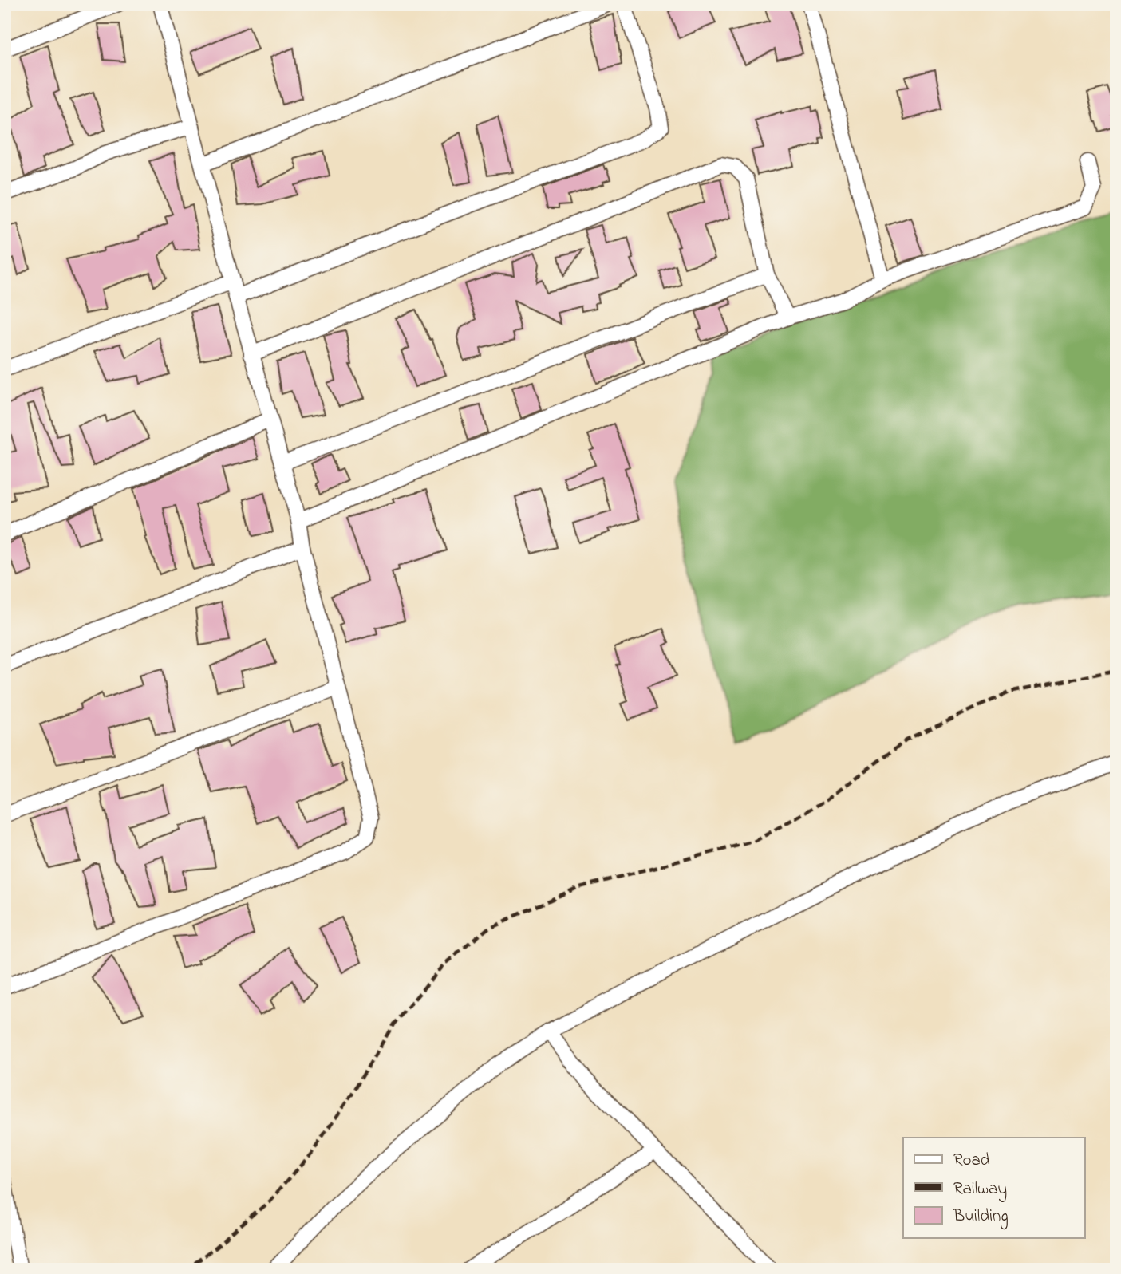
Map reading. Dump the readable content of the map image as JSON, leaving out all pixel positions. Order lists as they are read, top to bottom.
{
  "legend": ["Road", "Railway", "Building"]
}
